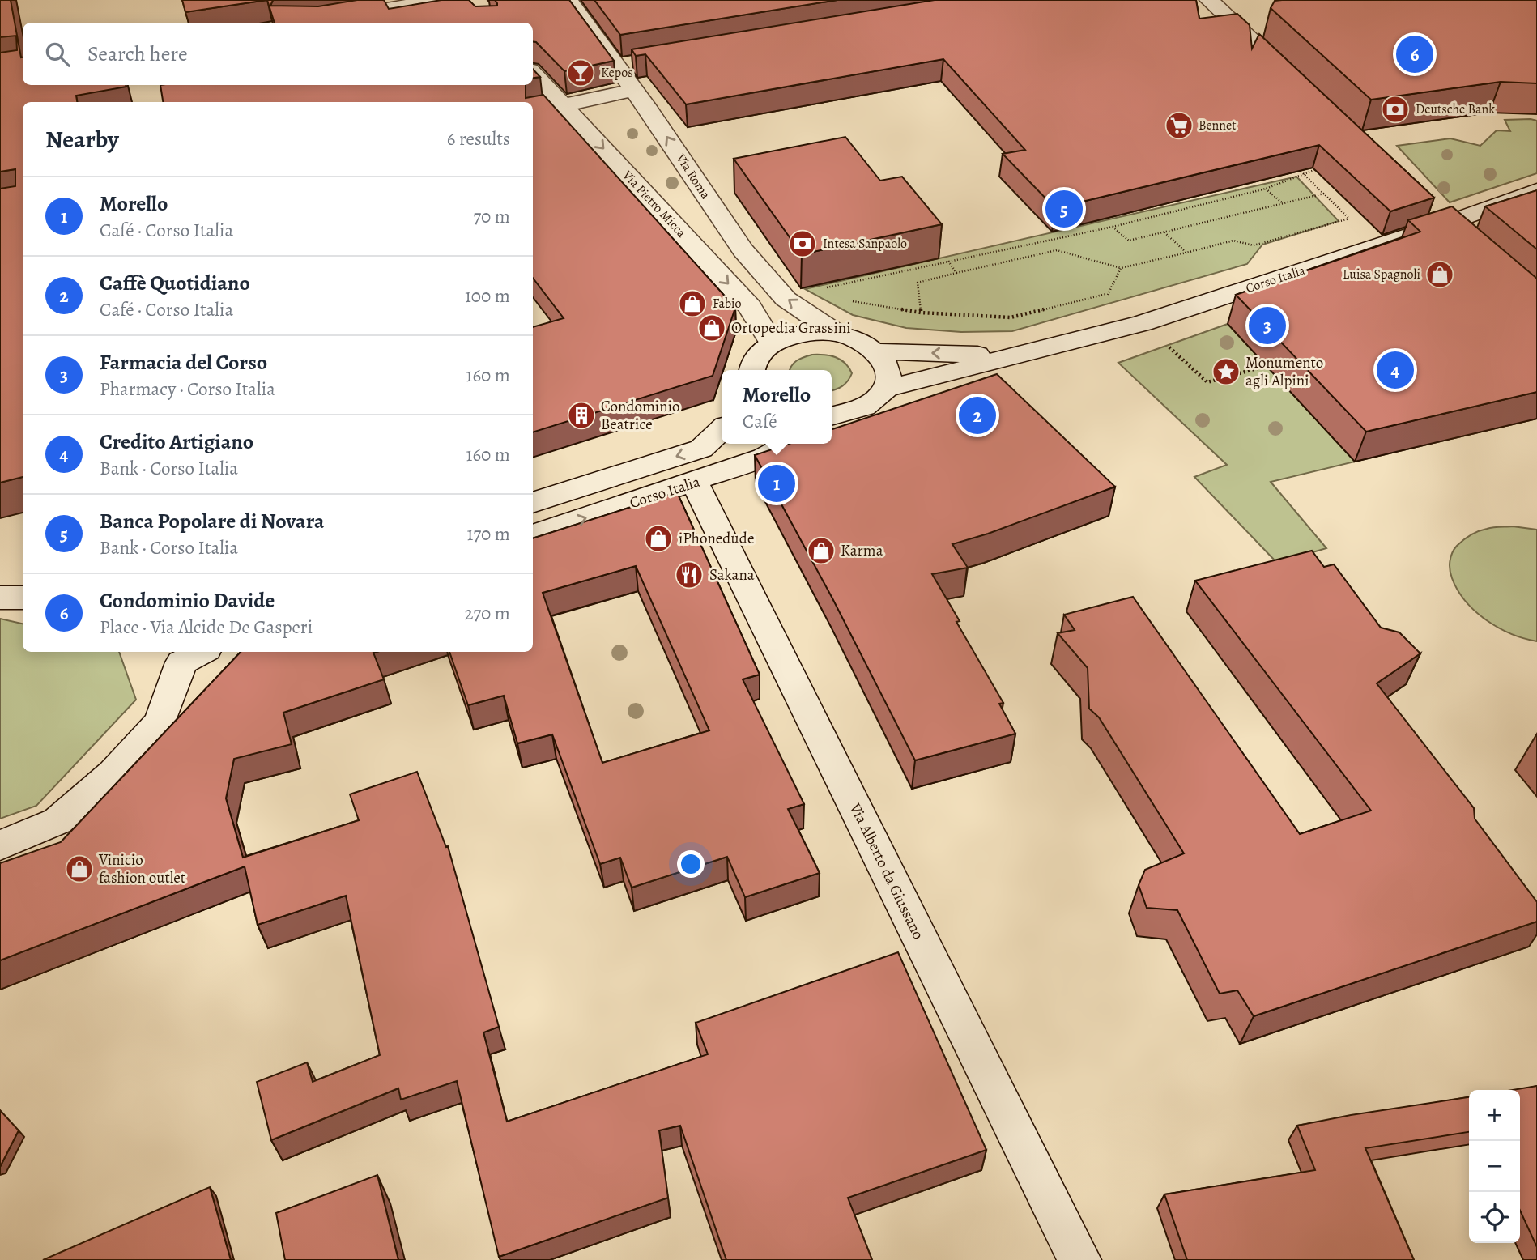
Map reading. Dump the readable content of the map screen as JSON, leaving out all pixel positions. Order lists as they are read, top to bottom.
{
  "streets": {
    "street": [
      "Via Roma",
      "Via Pietro Micca",
      "Corso Italia",
      "Via Alberto da Giussano"
    ]
  },
  "crossings": [
    ["Corso Italia", "Via Alberto da Giussano"]
  ],
  "one_way": ["Via Roma", "Via Pietro Micca"],
  "places": {
    "bar": ["Kepos"],
    "bank": ["Deutsche Bank", "Intesa Sanpaolo"],
    "supermarket": ["Bennet"],
    "shop": [
      "Luisa Spagnoli",
      "Fabio",
      "Ortopedia Grassini",
      "iPhonedude",
      "Karma",
      "Vinicio fashion outlet"
    ],
    "place": ["Monumento agli Alpini"],
    "building": ["Condominio Beatrice"],
    "restaurant": ["Sakana"]
  },
  "page": {
    "search": "Search here",
    "pins": [
      "6",
      "5",
      "3",
      "4",
      "2",
      "1"
    ],
    "heading": ["Nearby", "6 results"],
    "list": [
      {
        "mark": "1",
        "name": "Morello",
        "note": "Café · Corso Italia",
        "value": "70 m"
      },
      {
        "mark": "2",
        "name": "Caffè Quotidiano",
        "note": "Café · Corso Italia",
        "value": "100 m"
      },
      {
        "mark": "3",
        "name": "Farmacia del Corso",
        "note": "Pharmacy · Corso Italia",
        "value": "160 m"
      },
      {
        "mark": "4",
        "name": "Credito Artigiano",
        "note": "Bank · Corso Italia",
        "value": "160 m"
      },
      {
        "mark": "5",
        "name": "Banca Popolare di Novara",
        "note": "Bank · Corso Italia",
        "value": "170 m"
      },
      {
        "mark": "6",
        "name": "Condominio Davide",
        "note": "Place · Via Alcide De Gasperi",
        "value": "270 m"
      }
    ],
    "popup": ["Morello", "Café"],
    "map_buttons": ["+", "−"]
  }
}
